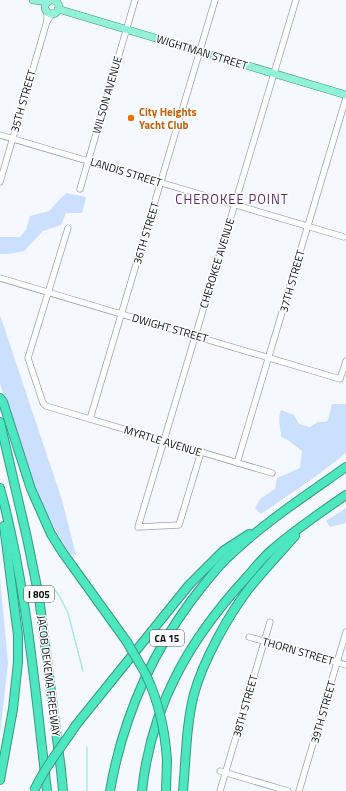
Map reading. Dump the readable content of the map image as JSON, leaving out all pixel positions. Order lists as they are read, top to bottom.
{
  "streets": {
    "highway": ["I 805", "CA 15", "JACOB DEKEMA FREEWAY"],
    "main road": ["WIGHTMAN STREET"],
    "street": [
      "WILSON AVENUE",
      "35TH STREET",
      "LANDIS STREET",
      "36TH STREET",
      "CHEROKEE AVENUE",
      "37TH STREET",
      "DWIGHT STREET",
      "MYRTLE AVENUE",
      "THORN STREET",
      "38TH STREET",
      "39TH STREET"
    ]
  },
  "crossings": [
    ["WIGHTMAN STREET", "WILSON AVENUE"],
    ["WIGHTMAN STREET", "35TH STREET"],
    ["WIGHTMAN STREET", "36TH STREET"],
    ["WIGHTMAN STREET", "CHEROKEE AVENUE"],
    ["WILSON AVENUE", "LANDIS STREET"],
    ["35TH STREET", "LANDIS STREET"],
    ["LANDIS STREET", "36TH STREET"],
    ["LANDIS STREET", "CHEROKEE AVENUE"],
    ["LANDIS STREET", "37TH STREET"],
    ["36TH STREET", "DWIGHT STREET"],
    ["36TH STREET", "MYRTLE AVENUE"],
    ["CHEROKEE AVENUE", "DWIGHT STREET"],
    ["CHEROKEE AVENUE", "MYRTLE AVENUE"],
    ["37TH STREET", "DWIGHT STREET"],
    ["37TH STREET", "MYRTLE AVENUE"],
    ["DWIGHT STREET", "MYRTLE AVENUE"],
    ["THORN STREET", "38TH STREET"],
    ["THORN STREET", "39TH STREET"]
  ],
  "districts": ["CHEROKEE POINT"],
  "places": ["City Heights Yacht Club"]
}
